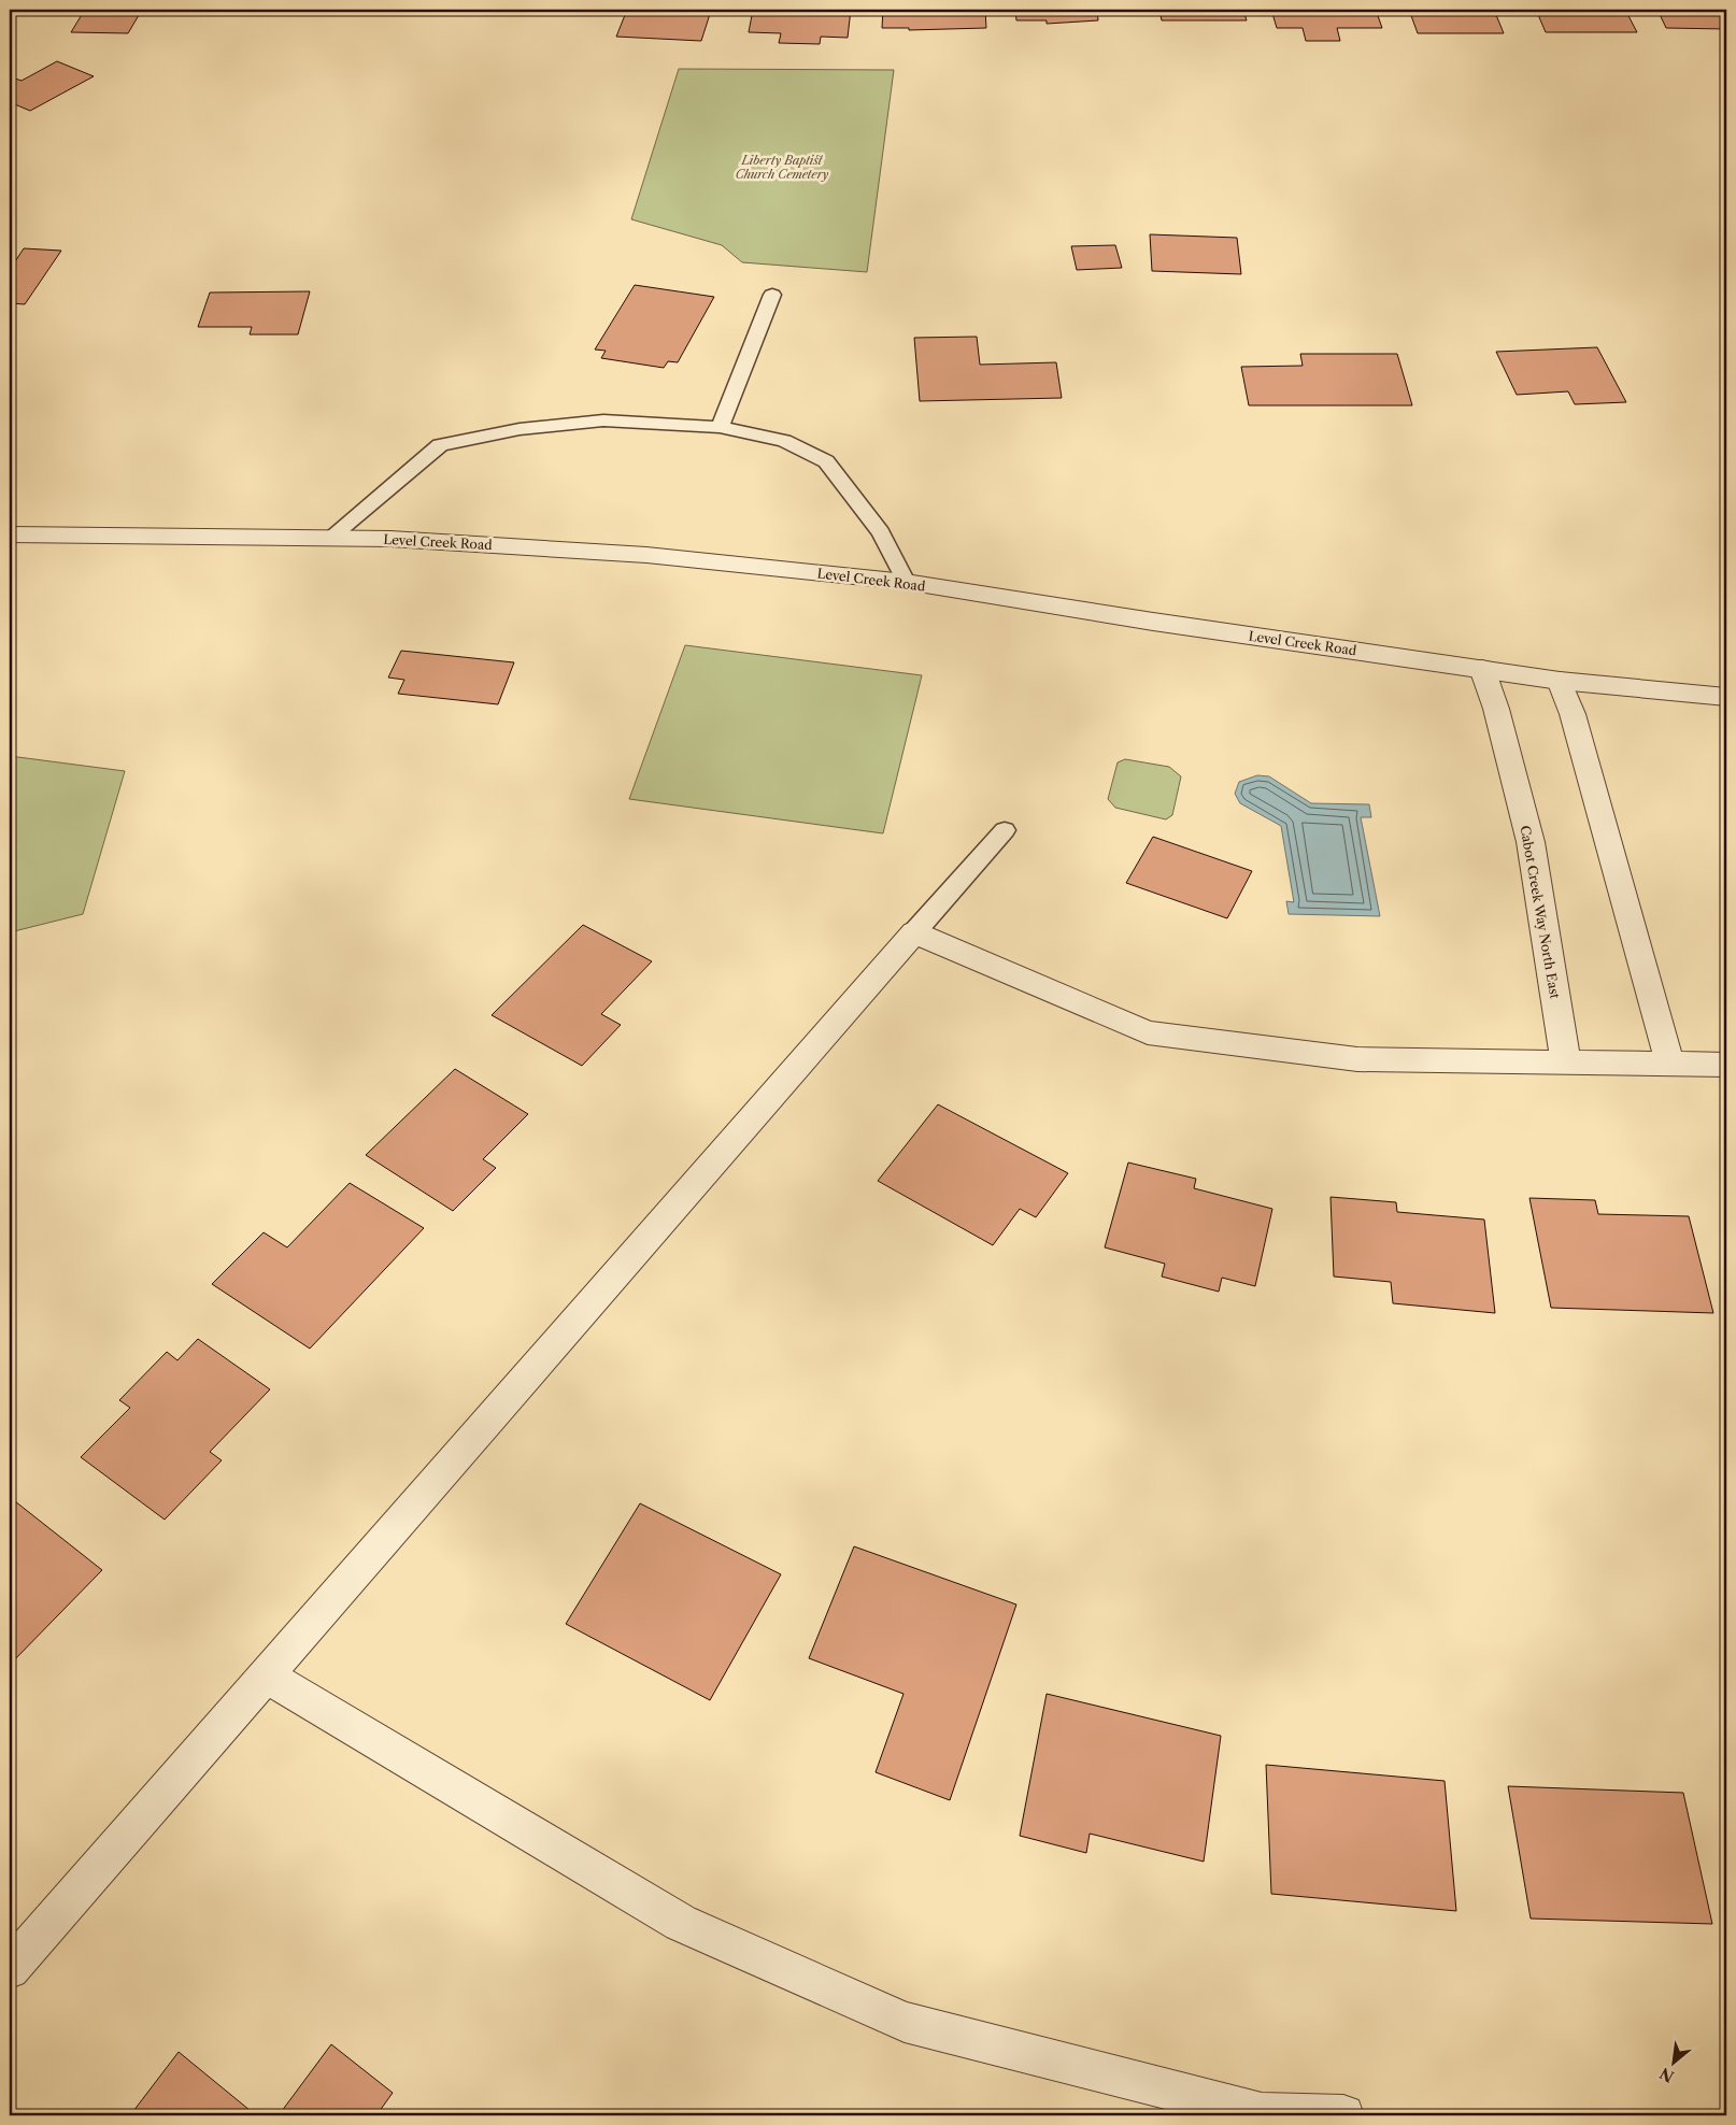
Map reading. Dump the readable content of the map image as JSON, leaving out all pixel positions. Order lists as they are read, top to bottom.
{
  "streets": {
    "street": ["Level Creek Road", "Cabot Creek Way North East"]
  },
  "crossings": [
    ["Level Creek Road", "Cabot Creek Way North East"]
  ],
  "parks": ["Liberty Baptist Church Cemetery"],
  "north": "bottom left"
}
